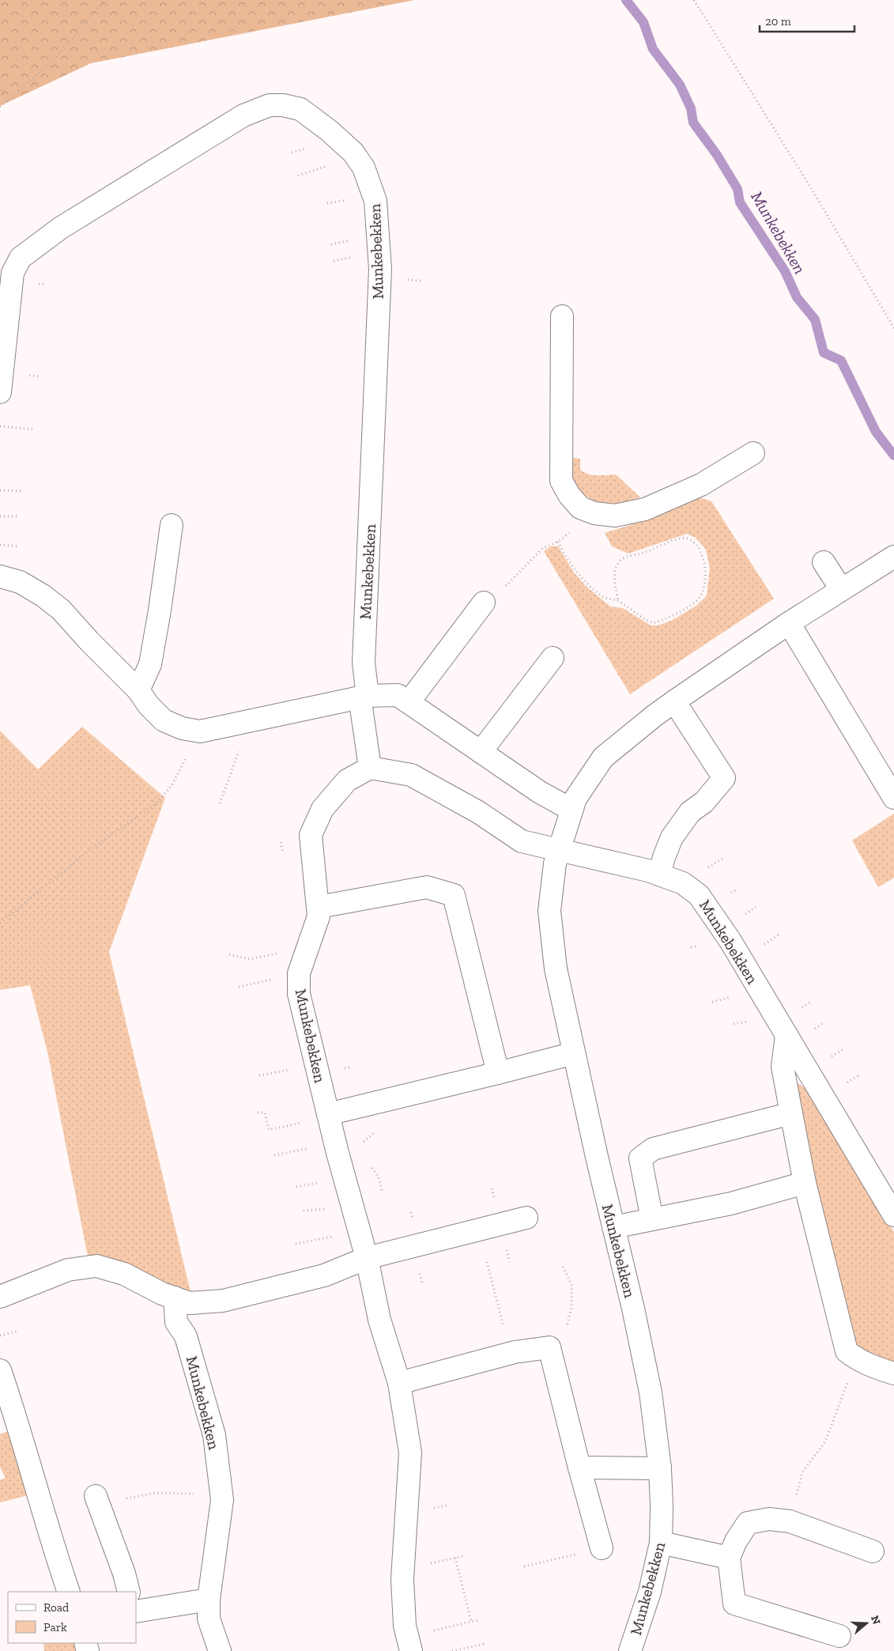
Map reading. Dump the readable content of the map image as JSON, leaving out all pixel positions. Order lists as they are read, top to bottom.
{
  "streets": {
    "street": ["Munkebekken"]
  },
  "water": ["Munkebekken"],
  "legend": ["Road", "Park"],
  "scale_bar": "20 m",
  "north": "right"
}
